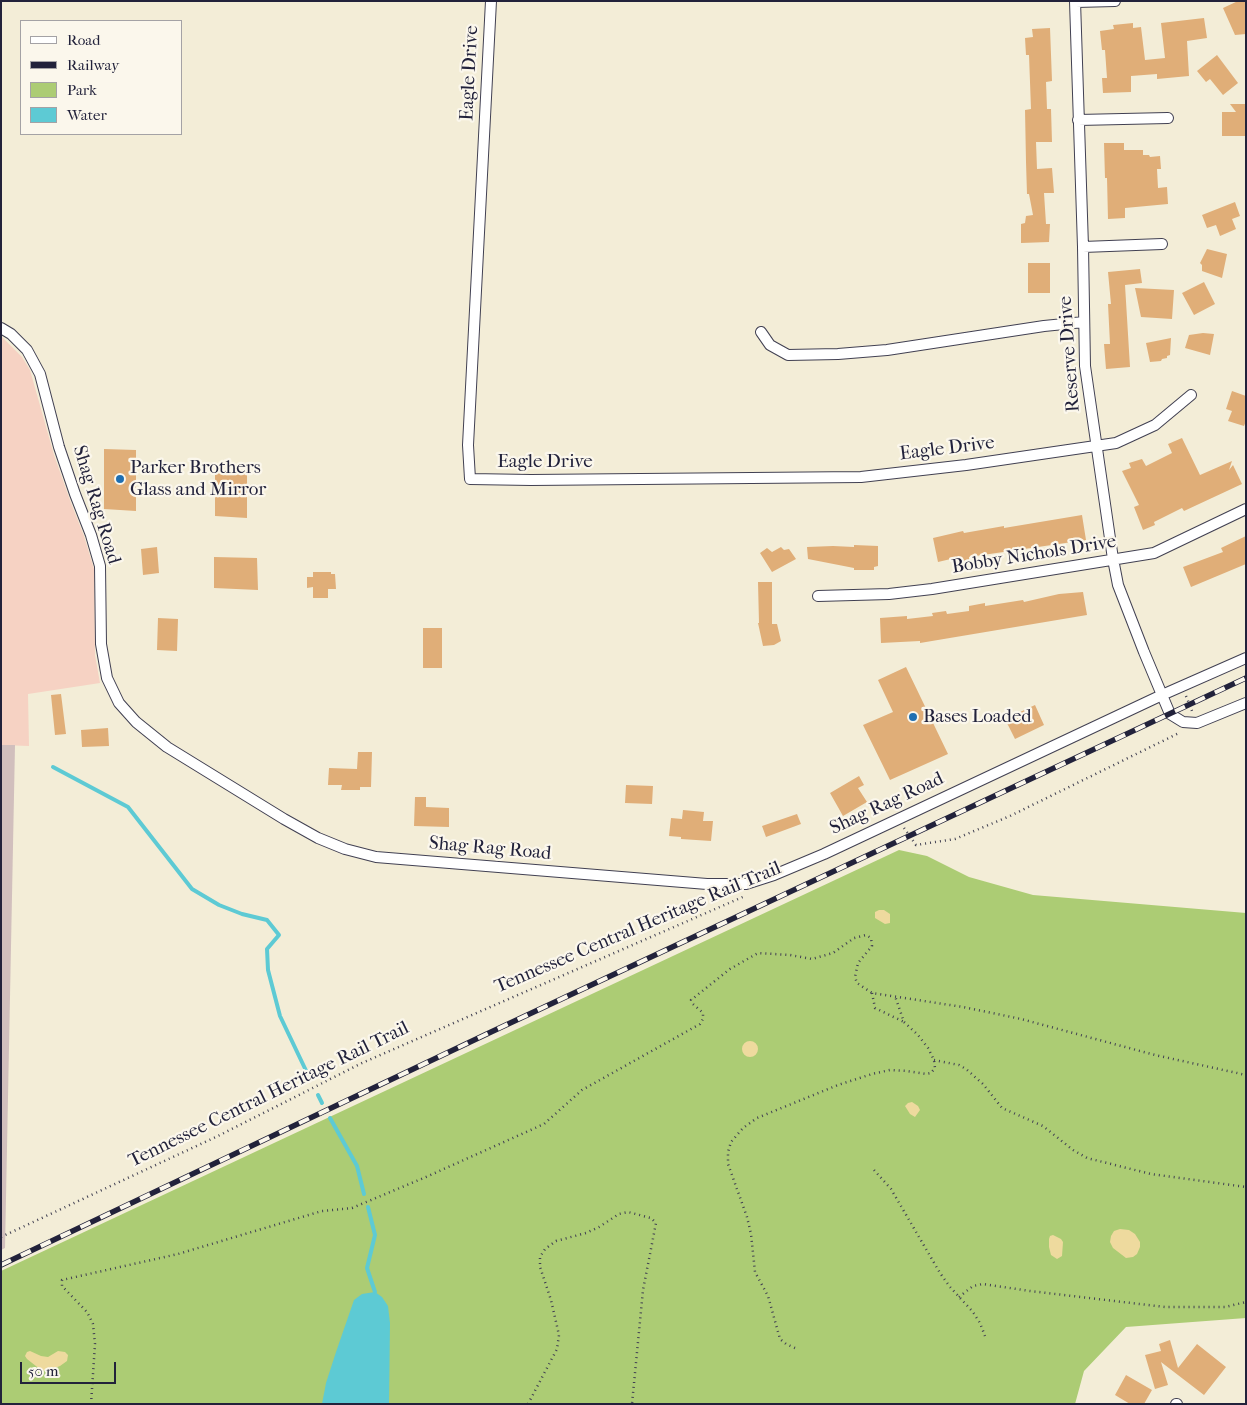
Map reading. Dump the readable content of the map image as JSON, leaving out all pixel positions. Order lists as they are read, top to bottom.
{
  "streets": {
    "street": [
      "Eagle Drive",
      "Reserve Drive",
      "Shag Rag Road",
      "Bobby Nichols Drive"
    ],
    "path": ["Tennessee Central Heritage Rail Trail"]
  },
  "crossings": [
    ["Eagle Drive", "Reserve Drive"],
    ["Reserve Drive", "Shag Rag Road"],
    ["Reserve Drive", "Bobby Nichols Drive"]
  ],
  "places": ["Parker Brothers Glass and Mirror", "Bases Loaded"],
  "legend": [
    "Road",
    "Railway",
    "Park",
    "Water"
  ],
  "scale_bar": "50 m"
}
